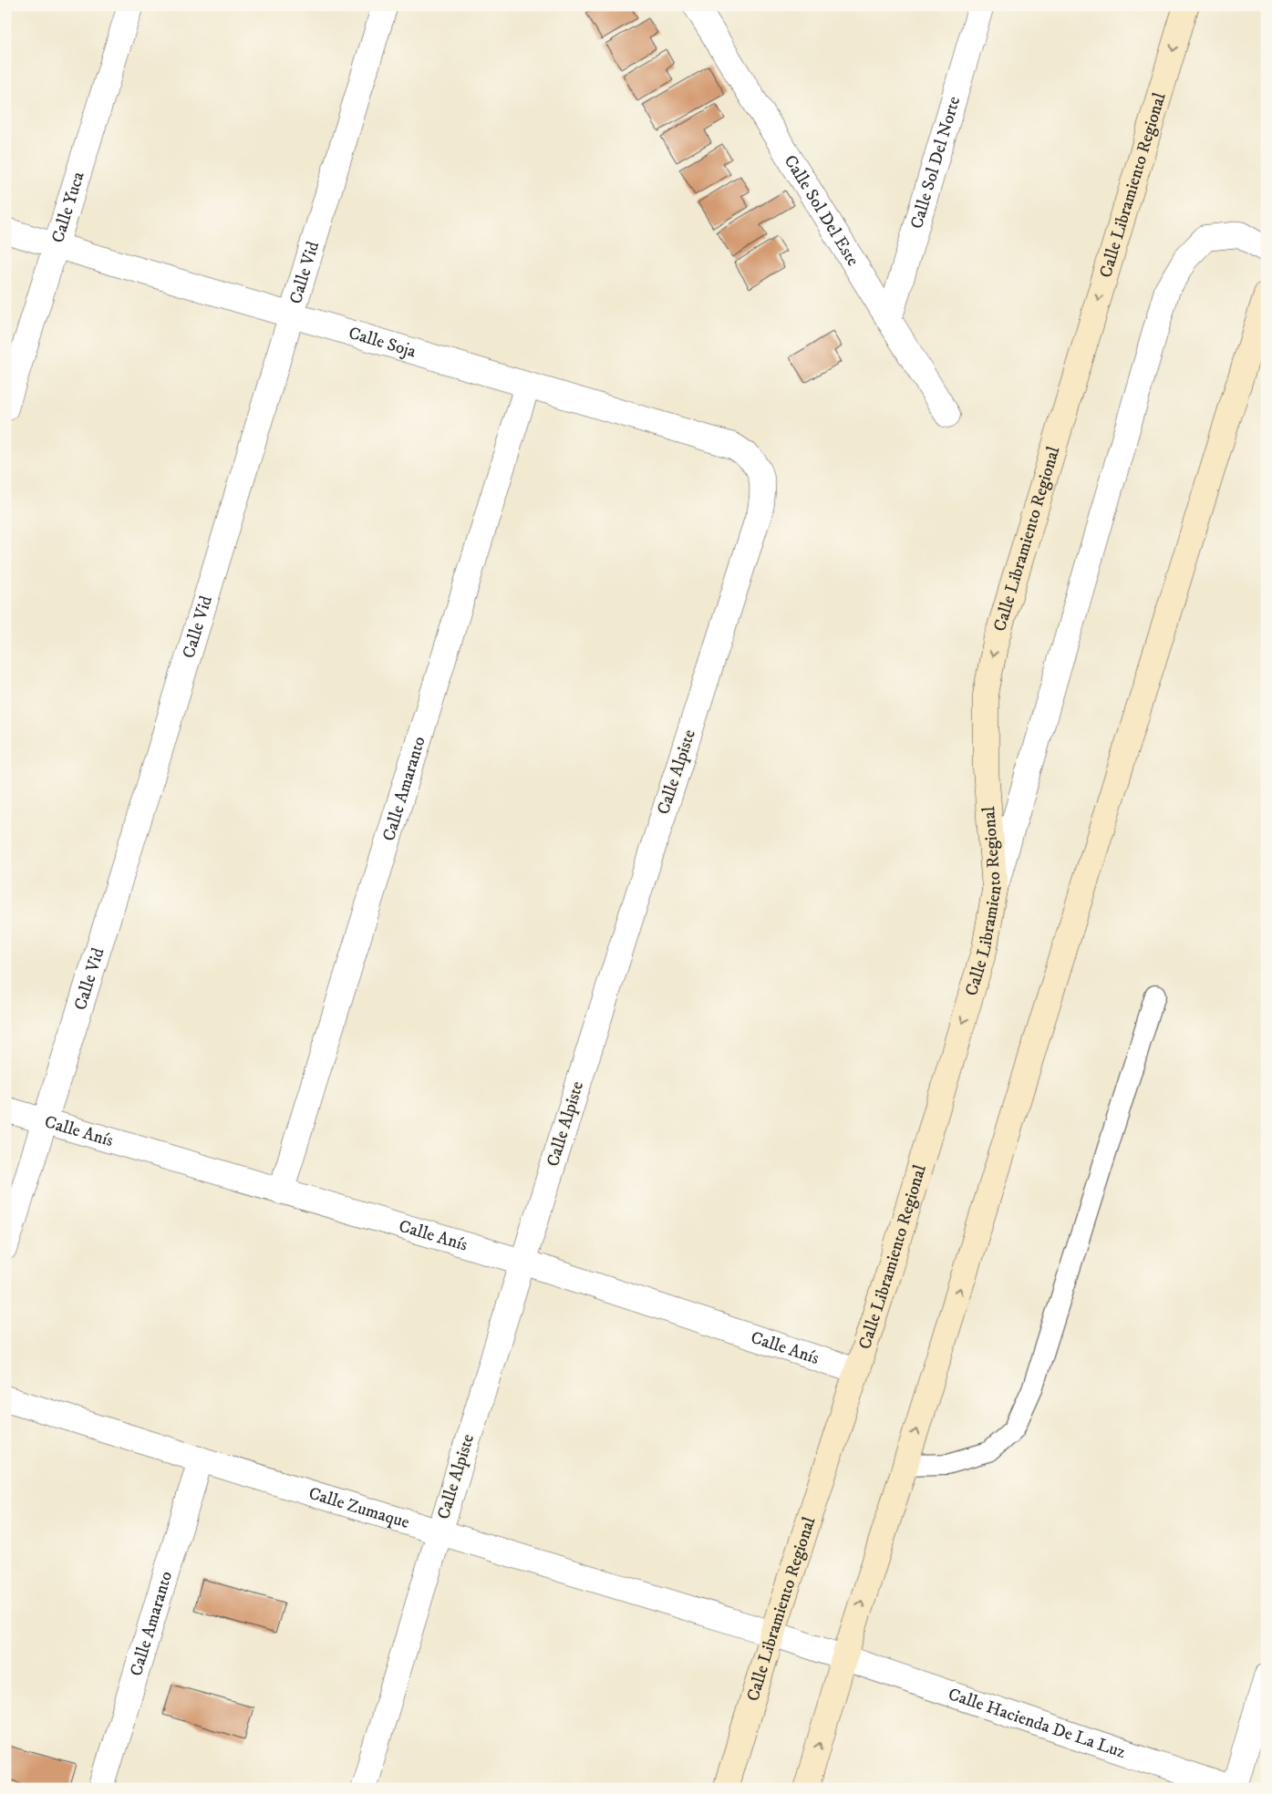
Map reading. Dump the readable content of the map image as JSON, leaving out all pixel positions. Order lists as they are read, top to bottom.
{
  "streets": {
    "street": [
      "Calle Sol Del Norte",
      "Calle Libramiento Regional",
      "Calle Yuca",
      "Calle Sol Del Este",
      "Calle Vid",
      "Calle Soja",
      "Calle Alpiste",
      "Calle Amaranto",
      "Calle Anís",
      "Calle Zumaque",
      "Calle Hacienda De La Luz"
    ]
  },
  "crossings": [
    ["Calle Sol Del Norte", "Calle Sol Del Este"],
    ["Calle Libramiento Regional", "Calle Anís"],
    ["Calle Libramiento Regional", "Calle Zumaque"],
    ["Calle Yuca", "Calle Soja"],
    ["Calle Vid", "Calle Soja"],
    ["Calle Vid", "Calle Anís"],
    ["Calle Soja", "Calle Alpiste"],
    ["Calle Soja", "Calle Amaranto"],
    ["Calle Alpiste", "Calle Anís"],
    ["Calle Alpiste", "Calle Zumaque"],
    ["Calle Amaranto", "Calle Anís"],
    ["Calle Amaranto", "Calle Zumaque"],
    ["Calle Zumaque", "Calle Hacienda De La Luz"]
  ]
}
